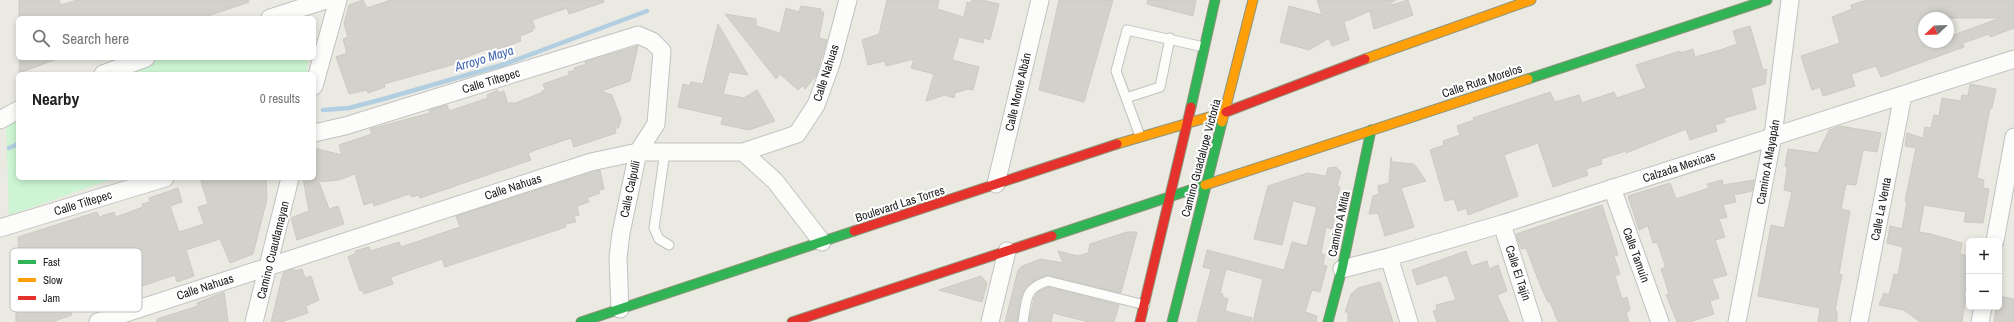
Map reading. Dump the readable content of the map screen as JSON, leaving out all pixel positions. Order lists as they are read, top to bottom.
{
  "streets": {
    "main road": [
      "Calle Ruta Morelos",
      "Camino Guadalupe Victoria",
      "Boulevard Las Torres",
      "Camino A Mitla"
    ],
    "street": [
      "Calle Nahuas",
      "Calle Tiltepec",
      "Calle Monte Albán",
      "Camino A Mayapán",
      "Calzada Mexicas",
      "Calle Calpulli",
      "Calle La Venta",
      "Camino Cuautlamayan",
      "Calle Tamuín",
      "Calle El Tajín"
    ]
  },
  "crossings": [
    ["Calle Nahuas", "Calle Calpulli"],
    ["Calle Nahuas", "Camino Cuautlamayan"],
    ["Calle Tiltepec", "Calle Calpulli"],
    ["Calle Ruta Morelos", "Camino Guadalupe Victoria"],
    ["Calle Ruta Morelos", "Camino A Mitla"],
    ["Calle Monte Albán", "Boulevard Las Torres"],
    ["Camino Guadalupe Victoria", "Boulevard Las Torres"],
    ["Camino A Mayapán", "Calzada Mexicas"],
    ["Calzada Mexicas", "Calle La Venta"],
    ["Calzada Mexicas", "Camino A Mitla"],
    ["Calzada Mexicas", "Calle Tamuín"],
    ["Calzada Mexicas", "Calle El Tajín"],
    ["Calle Calpulli", "Boulevard Las Torres"]
  ],
  "water": ["Arroyo Maya"],
  "legend": ["Fast", "Slow", "Jam"],
  "north": "bottom left",
  "page": {
    "search": "Search here",
    "heading": ["Nearby", "0 results"],
    "map_buttons": ["+", "−"]
  }
}
